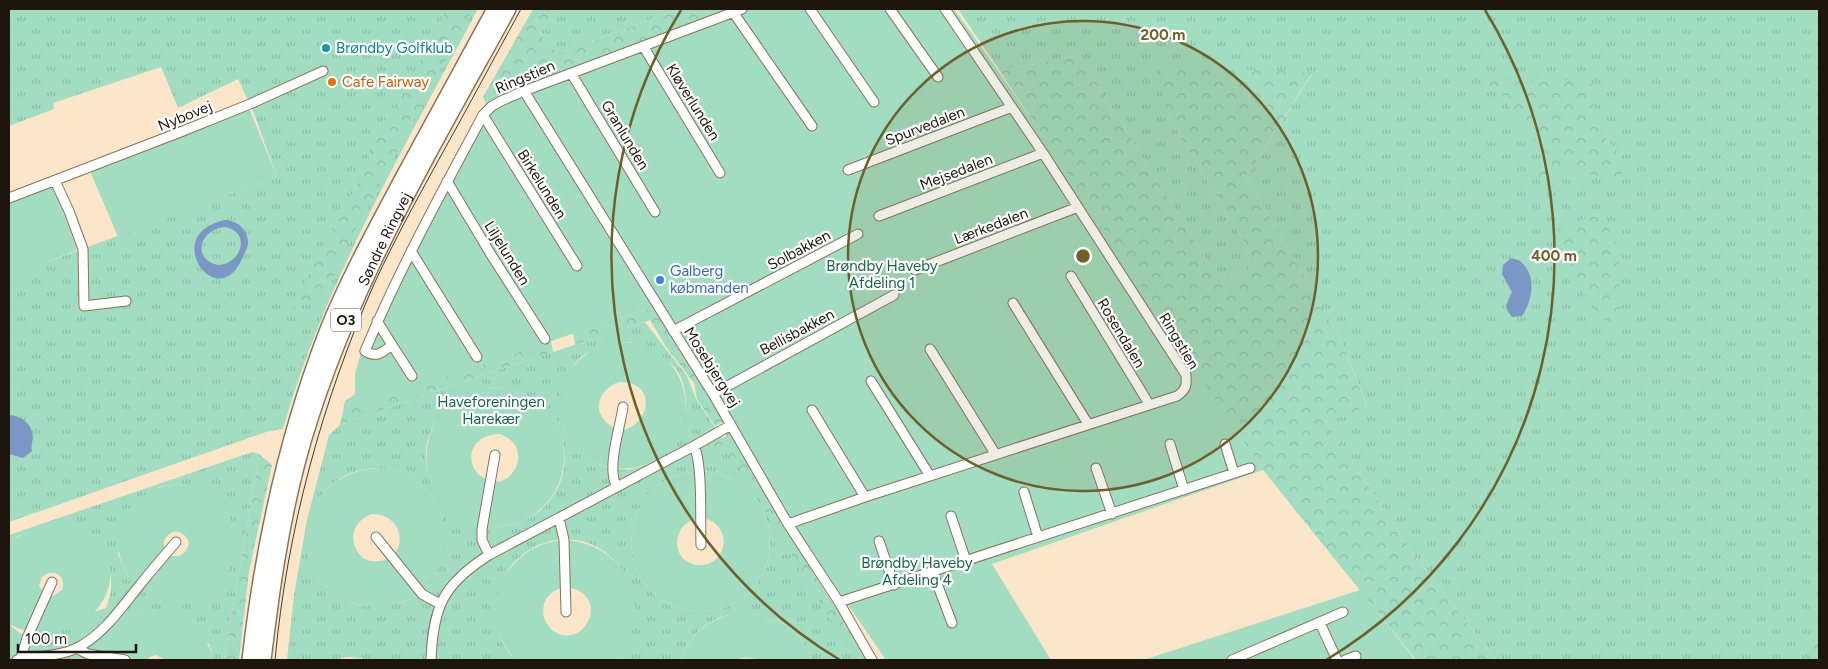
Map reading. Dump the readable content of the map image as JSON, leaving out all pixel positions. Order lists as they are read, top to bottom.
{
  "streets": {
    "main road": ["Søndre Ringvej", "O3"],
    "street": [
      "Ringstien",
      "Kløverlunden",
      "Nybovej",
      "Spurvedalen",
      "Granlunden",
      "Mejsedalen",
      "Birkelunden",
      "Lærkedalen",
      "Solbakken",
      "Liljelunden",
      "Bellisbakken",
      "Rosendalen",
      "Mosebjergvej"
    ]
  },
  "crossings": [
    ["Ringstien", "Kløverlunden"],
    ["Ringstien", "Spurvedalen"],
    ["Ringstien", "Granlunden"],
    ["Ringstien", "Mejsedalen"],
    ["Ringstien", "Birkelunden"],
    ["Ringstien", "Lærkedalen"],
    ["Ringstien", "Liljelunden"],
    ["Ringstien", "Rosendalen"],
    ["Ringstien", "Mosebjergvej"],
    ["Solbakken", "Mosebjergvej"],
    ["Bellisbakken", "Mosebjergvej"]
  ],
  "parks": ["Brøndby Haveby Afdeling 1", "Haveforeningen Harekær", "Brøndby Haveby Afdeling 4"],
  "places": ["Brøndby Golfklub", "Cafe Fairway", "Galberg købmanden"],
  "scale_bar": "100 m",
  "rings": ["200 m", "400 m"]
}
